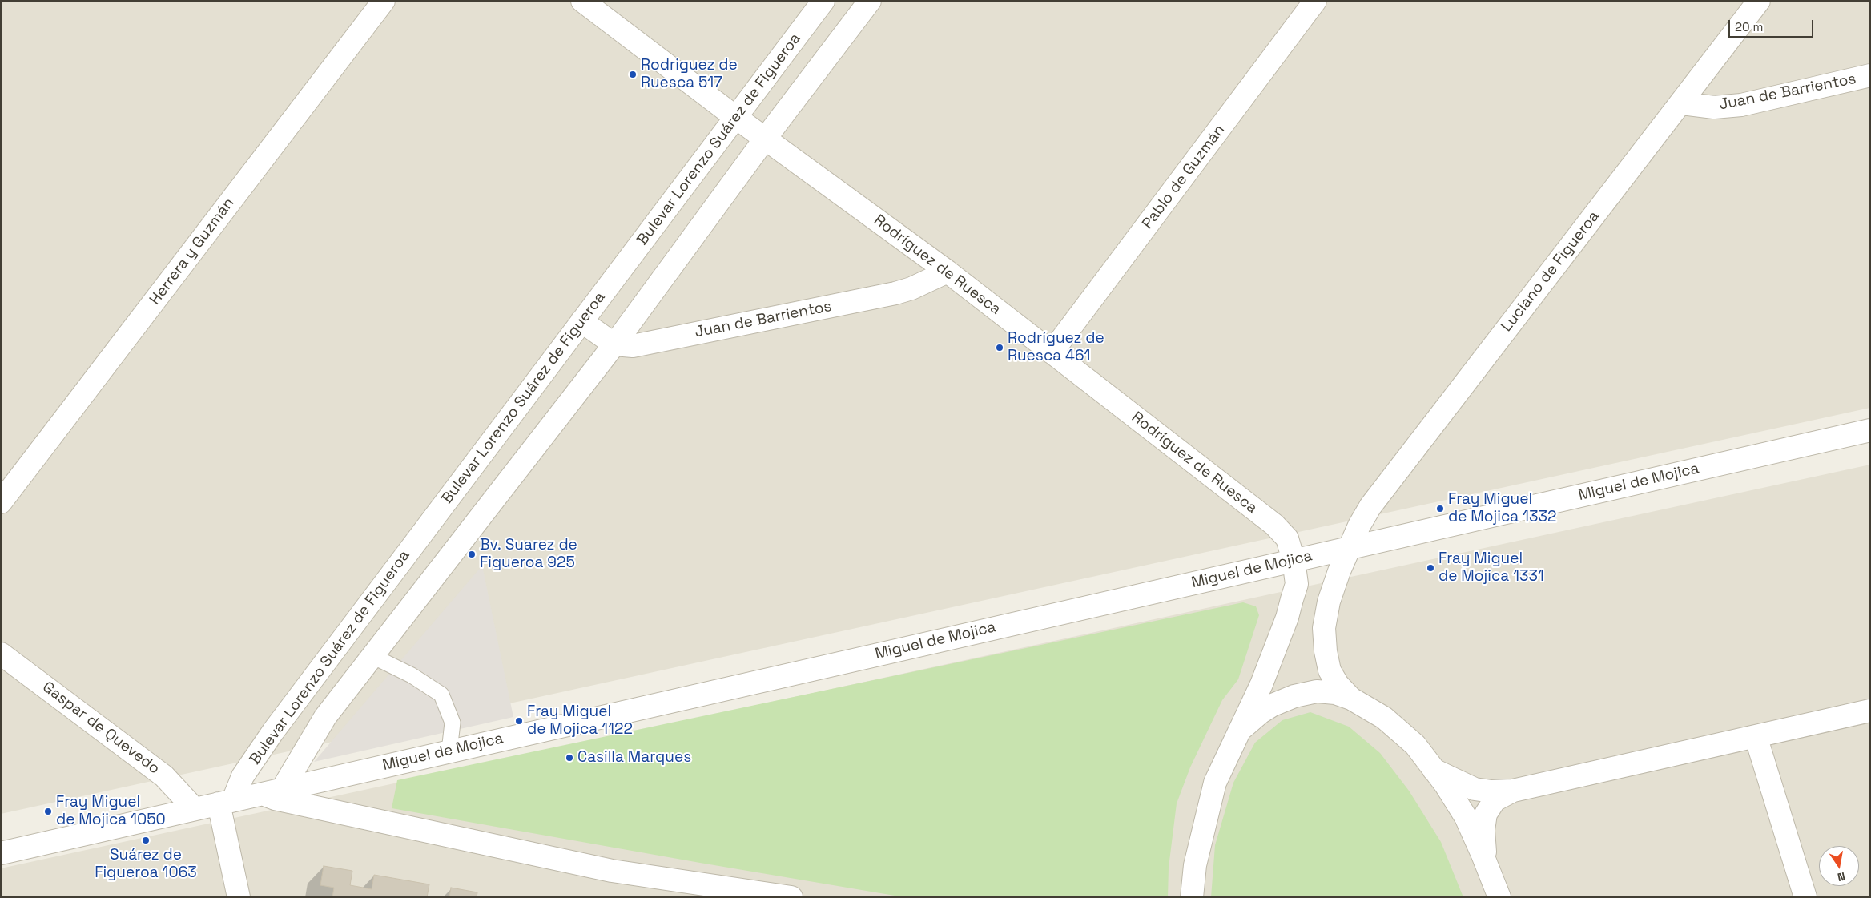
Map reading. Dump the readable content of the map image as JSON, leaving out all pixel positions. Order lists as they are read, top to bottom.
{
  "streets": {
    "street": [
      "Juan de Barrientos",
      "Bulevar Lorenzo Suárez de Figueroa",
      "Pablo de Guzmán",
      "Herrera y Guzmán",
      "Rodríguez de Ruesca",
      "Luciano de Figueroa",
      "Miguel de Mojica",
      "Gaspar de Quevedo"
    ]
  },
  "crossings": [
    ["Juan de Barrientos", "Bulevar Lorenzo Suárez de Figueroa"],
    ["Juan de Barrientos", "Rodríguez de Ruesca"],
    ["Juan de Barrientos", "Luciano de Figueroa"],
    ["Bulevar Lorenzo Suárez de Figueroa", "Rodríguez de Ruesca"],
    ["Bulevar Lorenzo Suárez de Figueroa", "Miguel de Mojica"],
    ["Pablo de Guzmán", "Rodríguez de Ruesca"],
    ["Rodríguez de Ruesca", "Miguel de Mojica"],
    ["Luciano de Figueroa", "Miguel de Mojica"],
    ["Miguel de Mojica", "Gaspar de Quevedo"]
  ],
  "places": [
    "Rodriguez de Ruesca 517",
    "Rodríguez de Ruesca 461",
    "Fray Miguel de Mojica 1332",
    "Bv. Suarez de Figueroa 925",
    "Fray Miguel de Mojica 1331",
    "Fray Miguel de Mojica 1122",
    "Casilla Marques",
    "Fray Miguel de Mojica 1050",
    "Suárez de Figueroa 1063"
  ],
  "scale_bar": "20 m",
  "north": "bottom"
}
